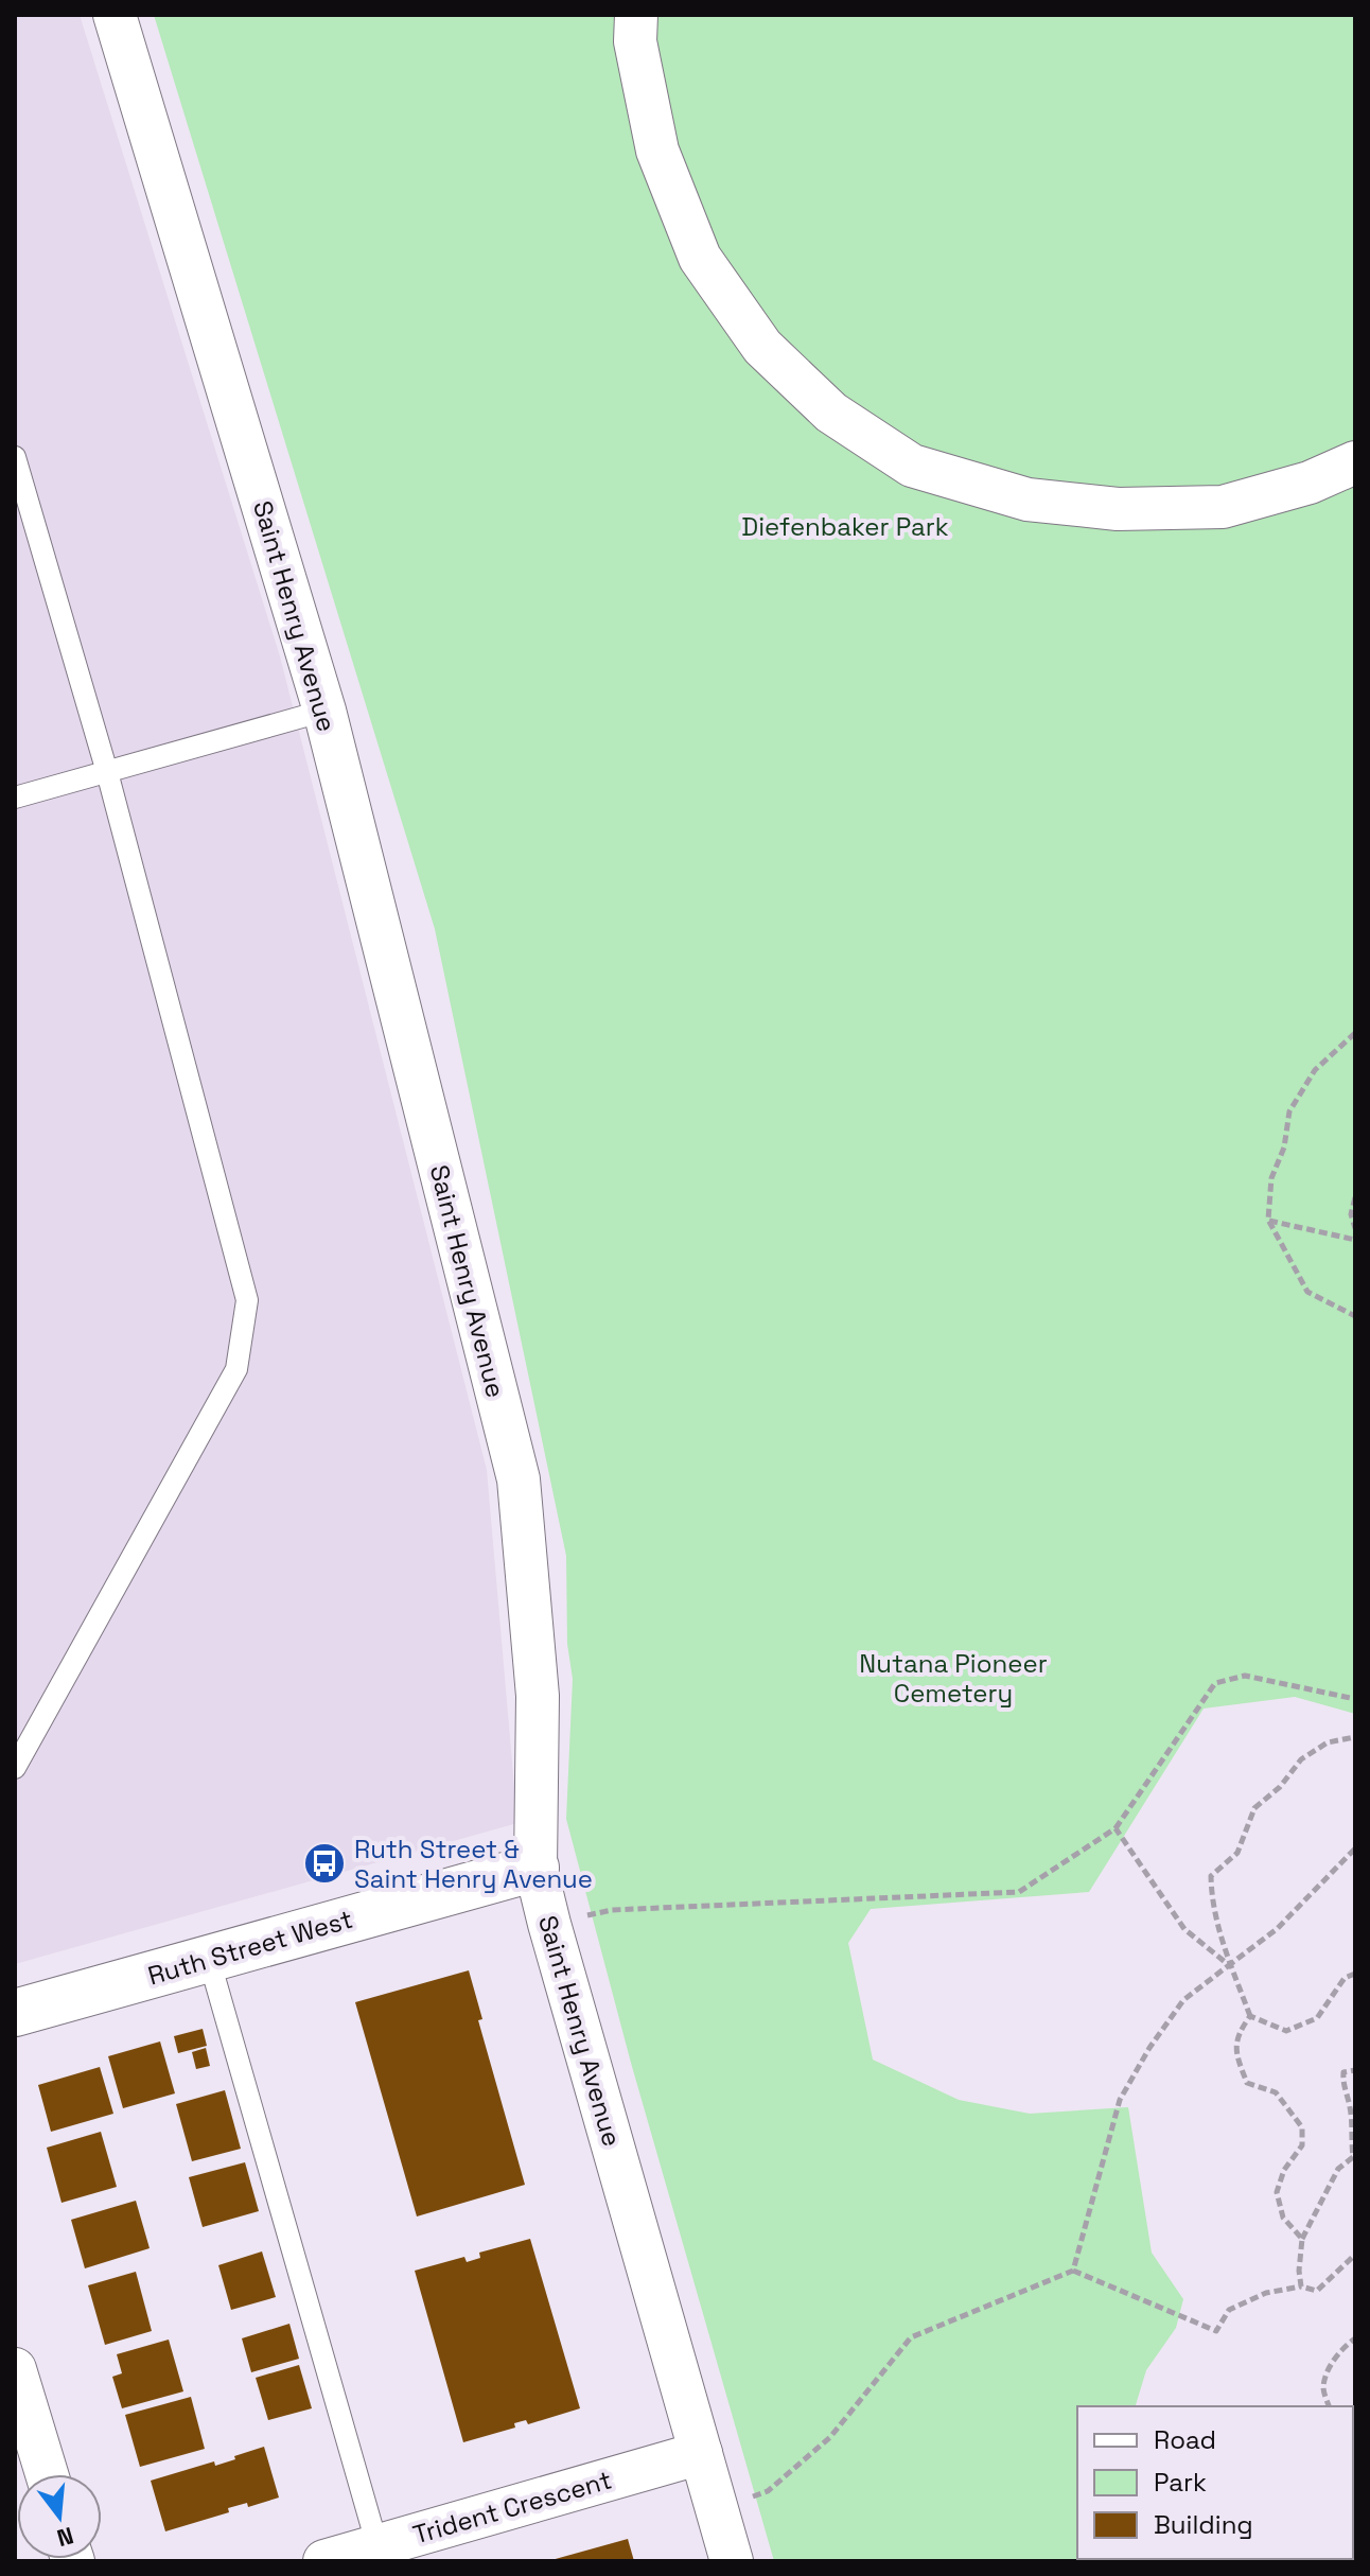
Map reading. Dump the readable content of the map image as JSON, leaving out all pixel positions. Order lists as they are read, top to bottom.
{
  "streets": {
    "street": ["Saint Henry Avenue", "Ruth Street West", "Trident Crescent"]
  },
  "crossings": [
    ["Saint Henry Avenue", "Ruth Street West"],
    ["Saint Henry Avenue", "Trident Crescent"]
  ],
  "parks": ["Diefenbaker Park", "Nutana Pioneer Cemetery"],
  "places": {
    "bus stop": ["Ruth Street & Saint Henry Avenue"]
  },
  "legend": ["Road", "Park", "Building"],
  "north": "bottom"
}
